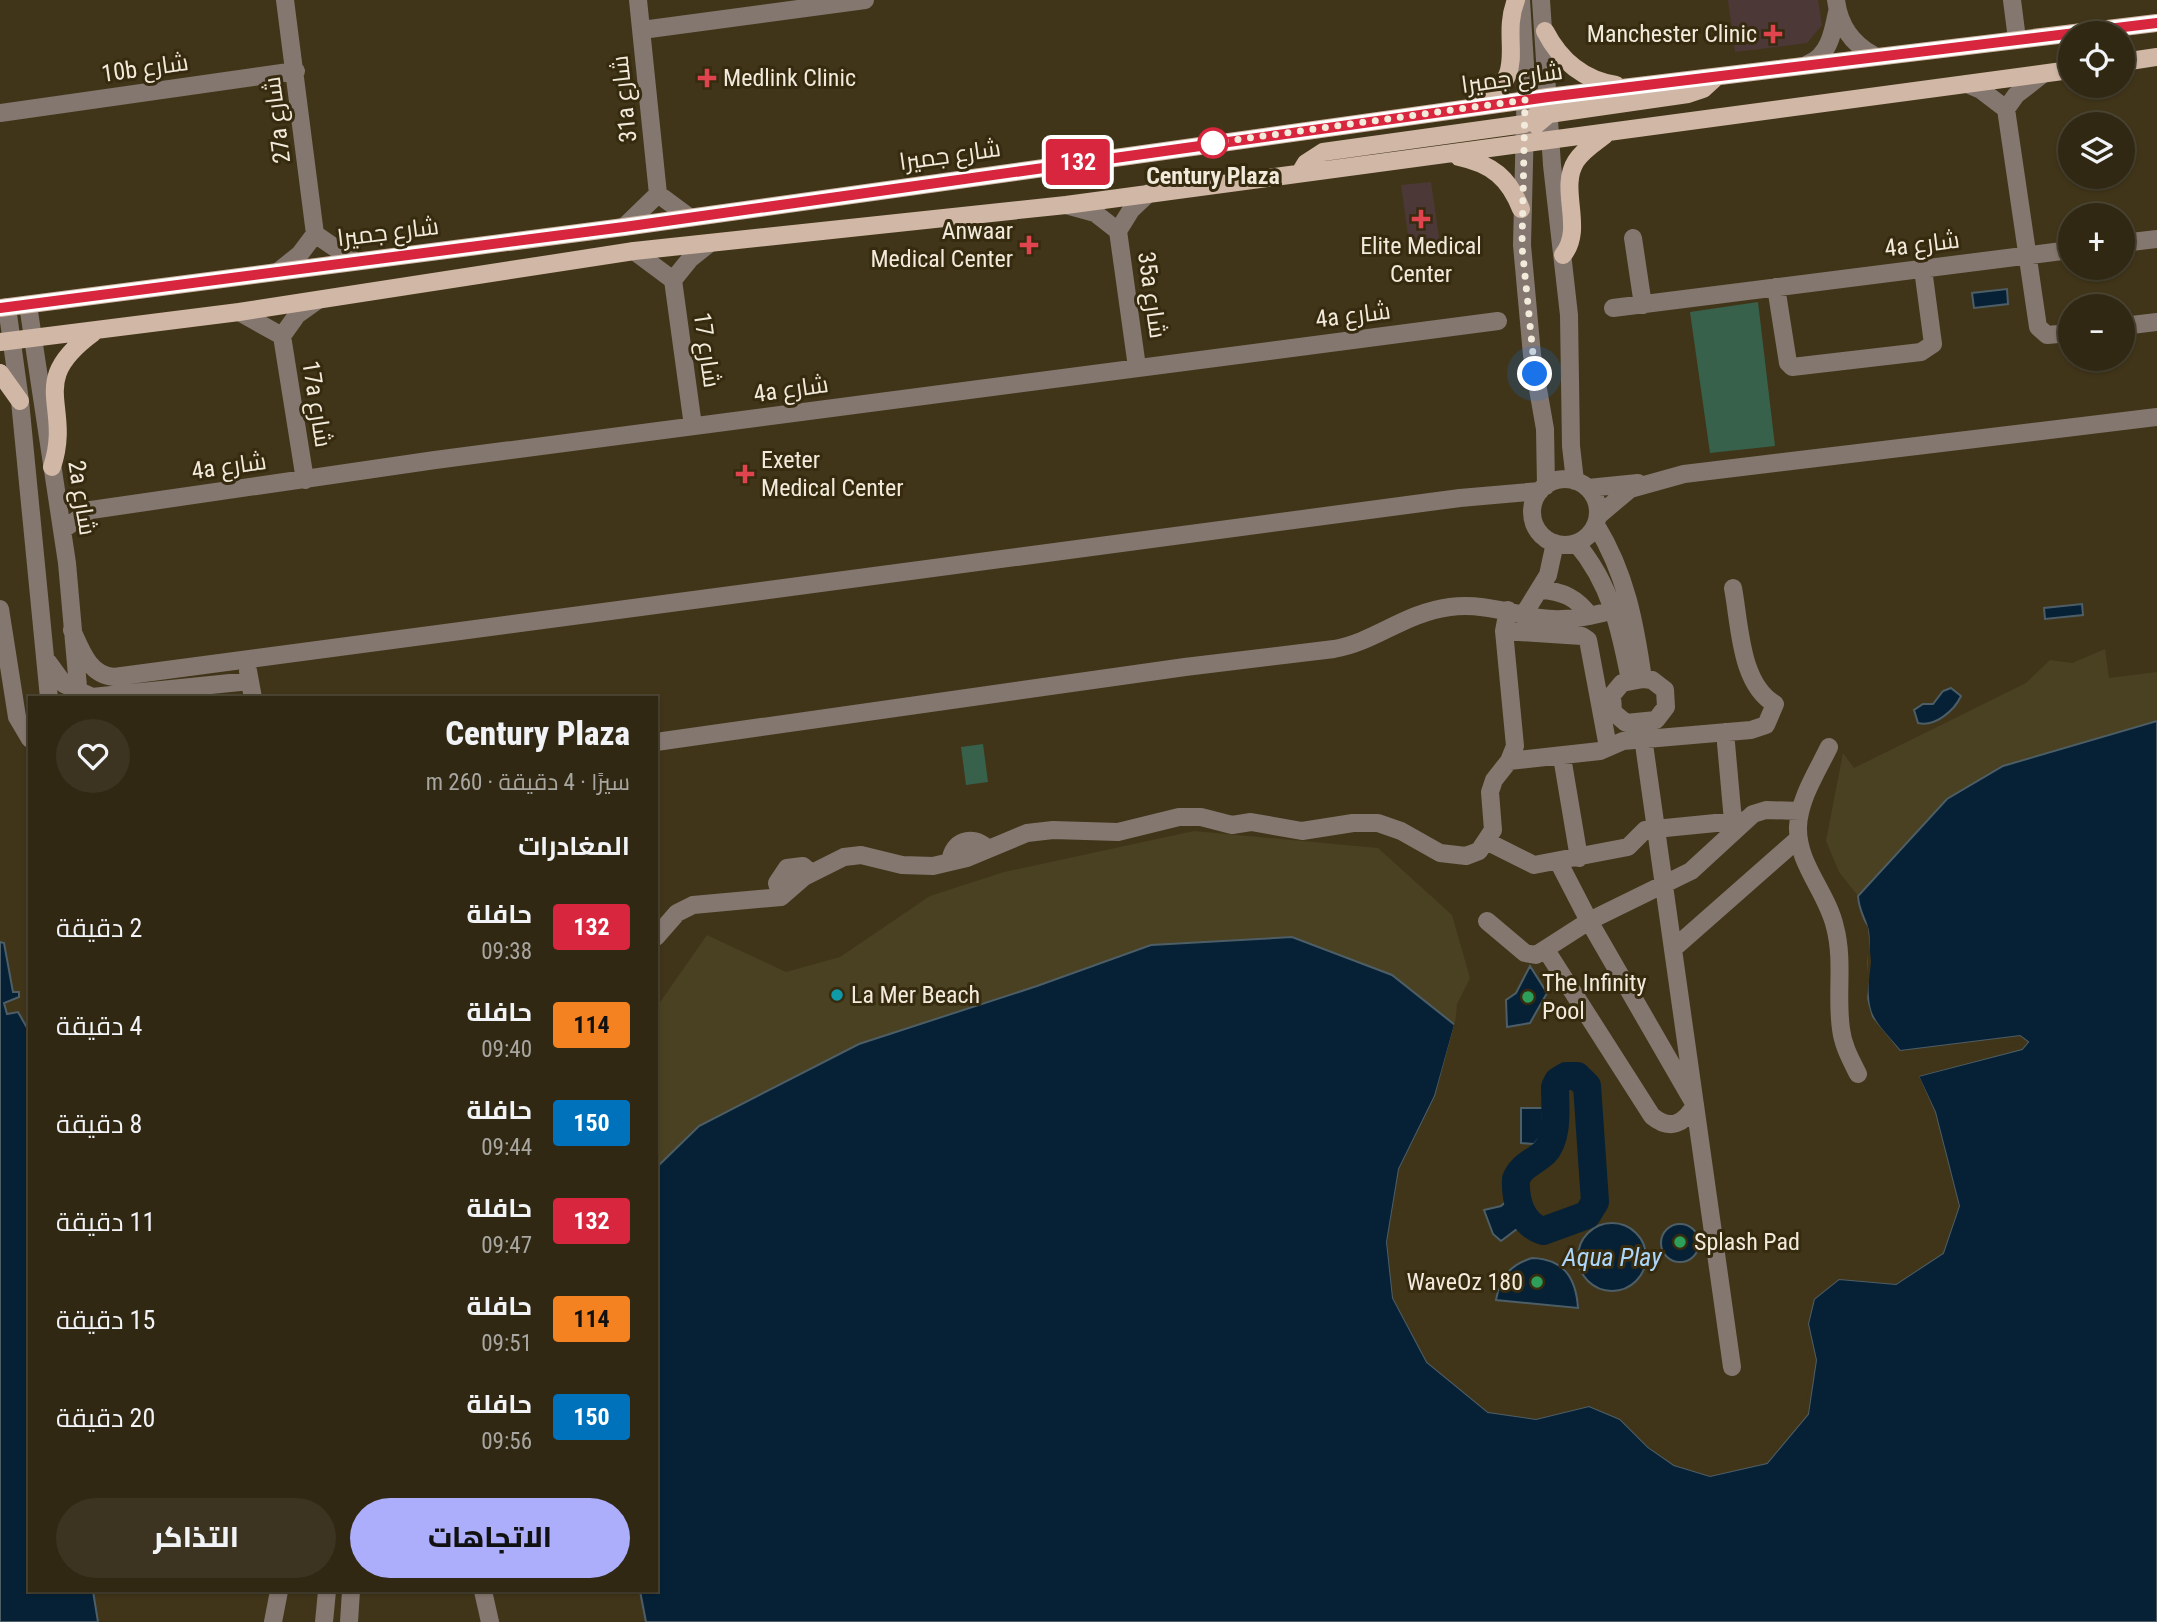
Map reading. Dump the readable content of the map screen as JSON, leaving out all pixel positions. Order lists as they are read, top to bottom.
{
  "streets": {
    "main road": ["شارع جميرا"],
    "street": [
      "10b شارع",
      "31a شارع",
      "27a شارع",
      "4a شارع",
      "35a شارع",
      "شارع 17",
      "17a شارع",
      "2a شارع"
    ]
  },
  "crossings": [
    ["10b شارع", "27a شارع"],
    ["شارع جميرا", "2a شارع"],
    ["4a شارع", "35a شارع"],
    ["4a شارع", "شارع 17"],
    ["4a شارع", "17a شارع"],
    ["4a شارع", "2a شارع"]
  ],
  "water": ["Aqua Play"],
  "places": {
    "health": [
      "Manchester Clinic",
      "Medlink Clinic",
      "Elite Medical Center",
      "Anwaar Medical Center",
      "Exeter Medical Center"
    ],
    "other": [
      "Century Plaza",
      "La Mer Beach",
      "The Infinity Pool",
      "Splash Pad",
      "WaveOz 180"
    ]
  },
  "lines": ["bus line 132"],
  "page": {
    "on_map": "132",
    "map_buttons": ["+", "−"],
    "heading": [
      ["Century Plaza", "سيرًا · 4 دقيقة · 260 m"],
      "المغادرات"
    ],
    "list": [
      {
        "mark": "132",
        "name": "حافلة",
        "note": "09:38",
        "value": "2 دقيقة"
      },
      {
        "mark": "114",
        "name": "حافلة",
        "note": "09:40",
        "value": "4 دقيقة"
      },
      {
        "mark": "150",
        "name": "حافلة",
        "note": "09:44",
        "value": "8 دقيقة"
      },
      {
        "mark": "132",
        "name": "حافلة",
        "note": "09:47",
        "value": "11 دقيقة"
      },
      {
        "mark": "114",
        "name": "حافلة",
        "note": "09:51",
        "value": "15 دقيقة"
      },
      {
        "mark": "150",
        "name": "حافلة",
        "note": "09:56",
        "value": "20 دقيقة"
      }
    ],
    "buttons": ["الاتجاهات", "التذاكر"]
  }
}
